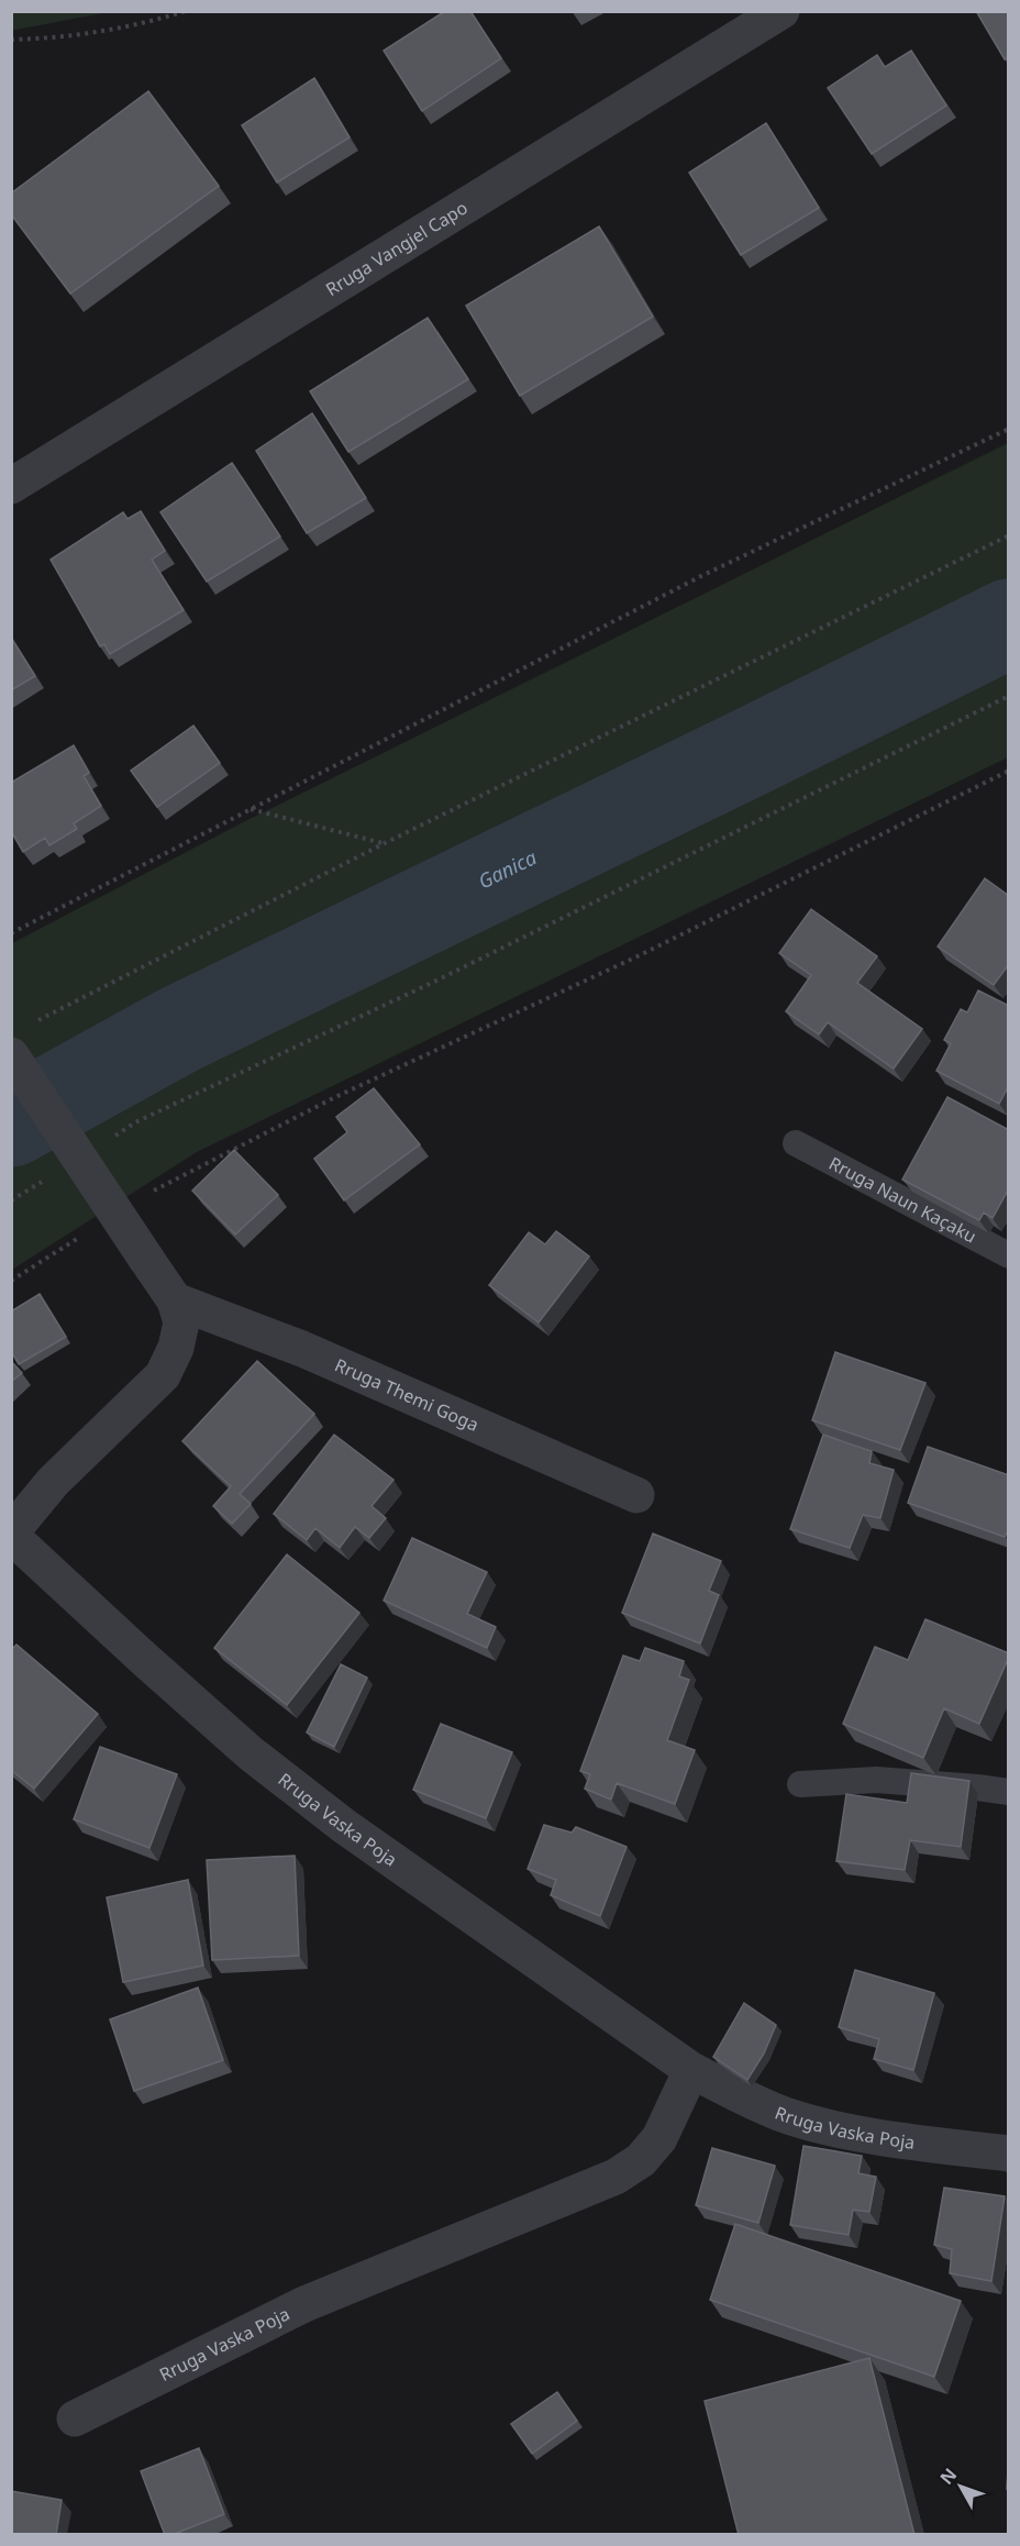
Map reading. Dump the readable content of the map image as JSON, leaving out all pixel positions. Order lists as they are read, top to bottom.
{
  "streets": {
    "street": ["Rruga Vangjel Capo", "Rruga Themi Goga", "Rruga Vaska Poja"],
    "lane": ["Rruga Naun Kaçaku"]
  },
  "water": ["Ganica"],
  "north": "top left"
}
